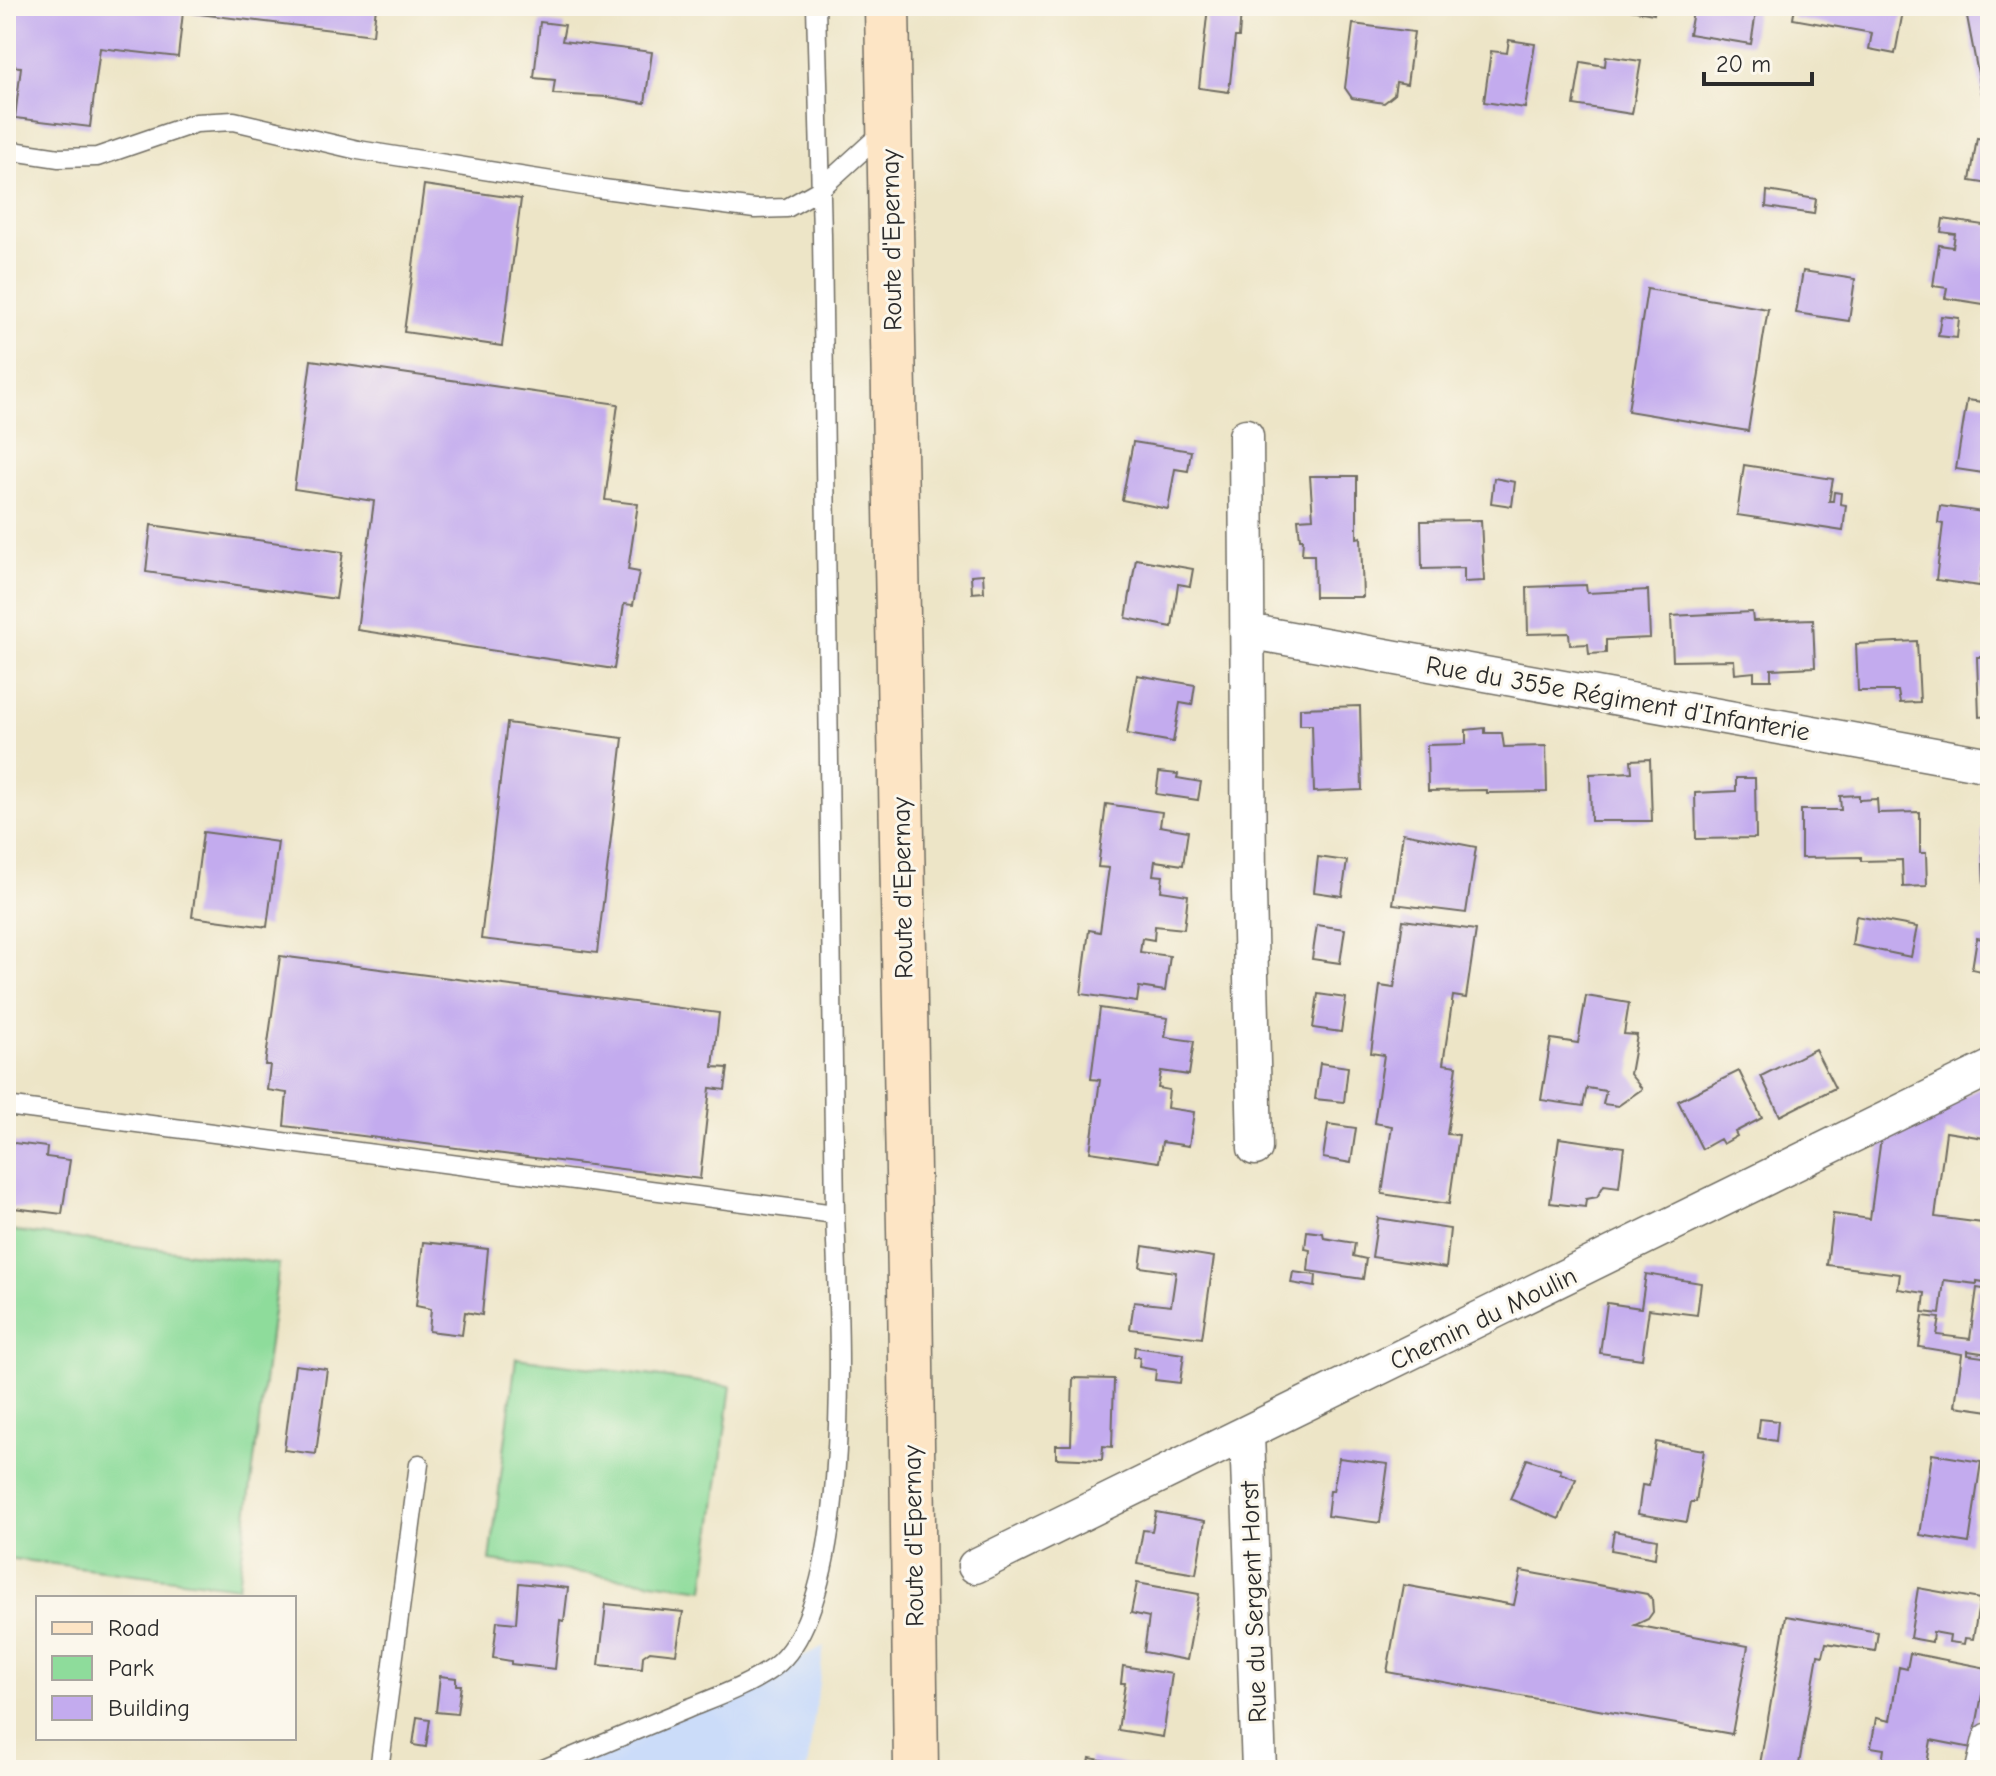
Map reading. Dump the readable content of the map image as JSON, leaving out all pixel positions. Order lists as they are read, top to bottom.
{
  "streets": {
    "main road": ["Route d'Epernay"],
    "street": ["Rue du 355e Régiment d'Infanterie", "Chemin du Moulin", "Rue du Sergent Horst"]
  },
  "crossings": [
    ["Chemin du Moulin", "Rue du Sergent Horst"]
  ],
  "legend": ["Road", "Park", "Building"],
  "scale_bar": "20 m"
}
